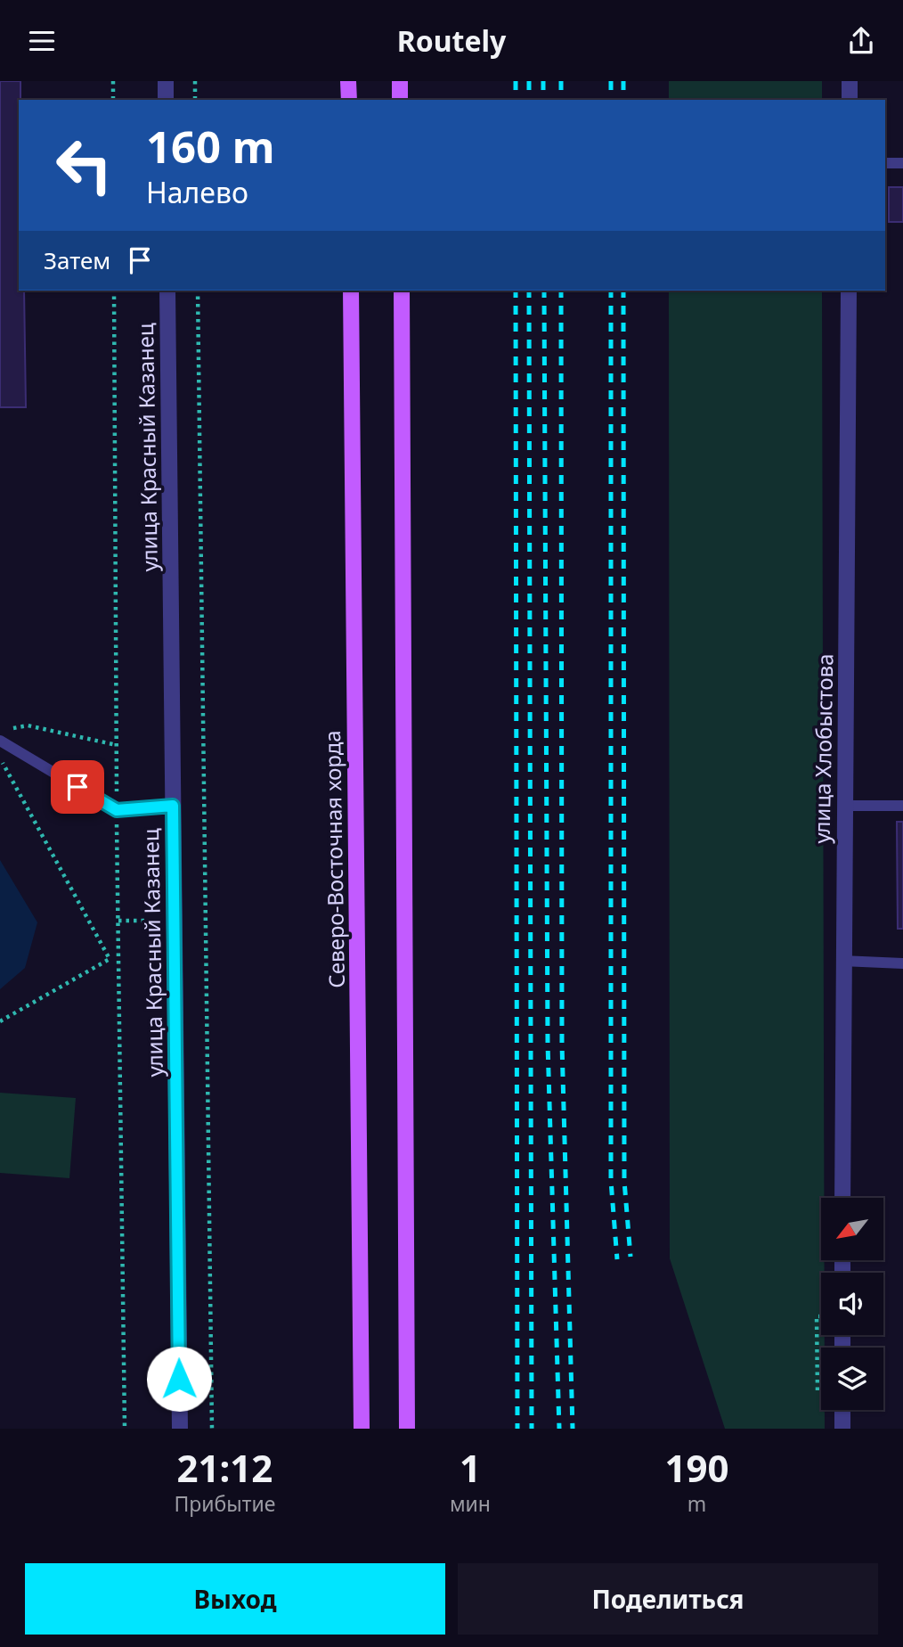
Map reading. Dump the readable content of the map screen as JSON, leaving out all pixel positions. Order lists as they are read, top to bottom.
{
  "streets": {
    "main road": ["Северо-Восточная хорда"],
    "street": ["улица Красный Казанец", "улица Хлобыстова"]
  },
  "north": "bottom left",
  "page": {
    "header": "Routely",
    "turn": ["160 m", "Налево"],
    "then": "Затем",
    "eta": [
      "21:12",
      "Прибытие",
      "1",
      "мин",
      "190",
      "m"
    ],
    "buttons": ["Выход", "Поделиться"]
  }
}
